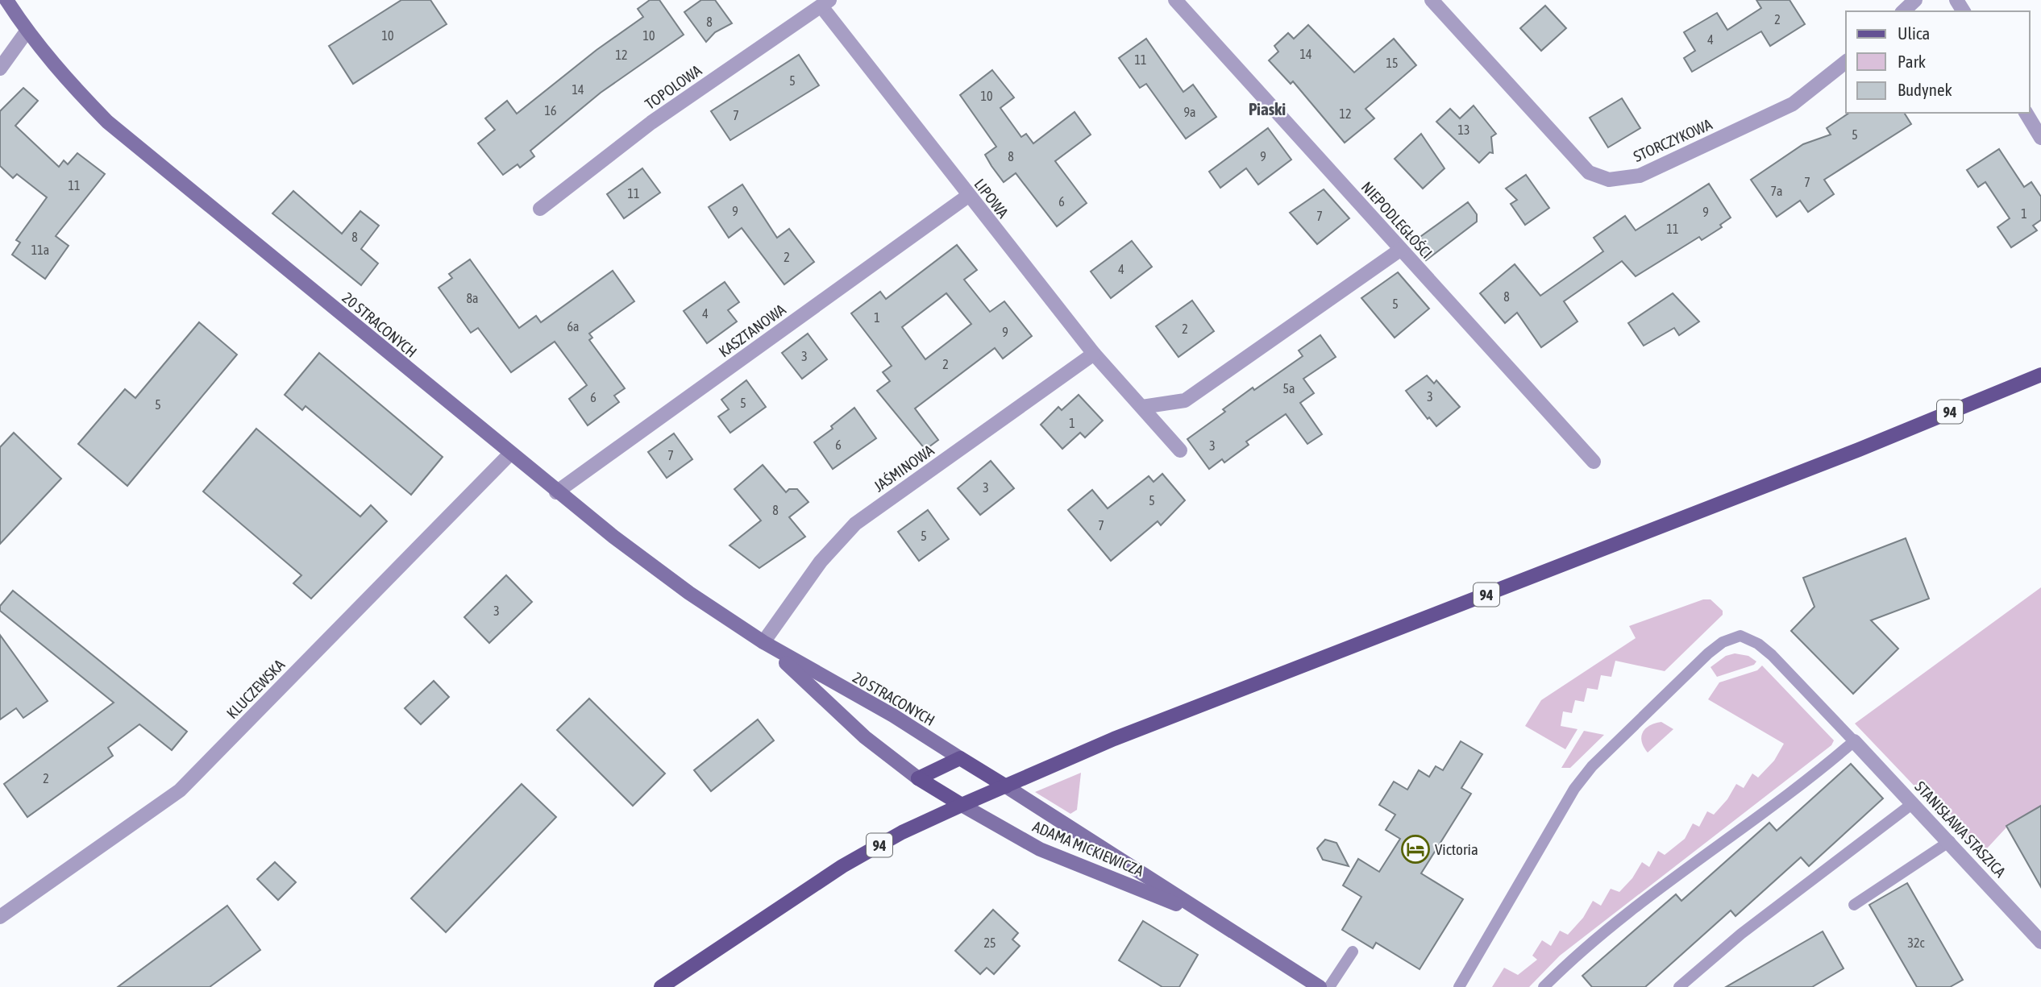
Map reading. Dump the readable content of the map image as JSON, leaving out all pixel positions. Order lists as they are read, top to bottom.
{
  "streets": {
    "main road": ["20 STRACONYCH", "94", "ADAMA MICKIEWICZA"],
    "street": [
      "TOPOLOWA",
      "STORCZYKOWA",
      "LIPOWA",
      "NIEPODLEGŁOŚCI",
      "KASZTANOWA",
      "JAŚMINOWA",
      "KLUCZEWSKA",
      "STANISŁAWA STASZICA"
    ]
  },
  "crossings": [
    ["TOPOLOWA", "LIPOWA"],
    ["LIPOWA", "KASZTANOWA"],
    ["LIPOWA", "JAŚMINOWA"],
    ["20 STRACONYCH", "KASZTANOWA"],
    ["20 STRACONYCH", "94"],
    ["20 STRACONYCH", "JAŚMINOWA"],
    ["20 STRACONYCH", "KLUCZEWSKA"],
    ["20 STRACONYCH", "ADAMA MICKIEWICZA"],
    ["94", "ADAMA MICKIEWICZA"]
  ],
  "districts": ["Piaski"],
  "places": {
    "hotel": ["Victoria"]
  },
  "house_numbers": [
    "2",
    "8",
    "10",
    "10",
    "4",
    "14",
    "12",
    "11",
    "15",
    "5",
    "14",
    "10",
    "16",
    "9a",
    "12",
    "7",
    "13",
    "5",
    "8",
    "9",
    "7",
    "11",
    "7a",
    "11",
    "6",
    "9",
    "9",
    "1",
    "7",
    "11",
    "8",
    "11a",
    "2",
    "4",
    "8",
    "8a",
    "5",
    "4",
    "1",
    "6a",
    "2",
    "9",
    "3",
    "2",
    "5a",
    "3",
    "6",
    "5",
    "5",
    "1",
    "6",
    "3",
    "7",
    "3",
    "5",
    "8",
    "7",
    "5",
    "3",
    "2",
    "25",
    "32c"
  ],
  "legend": ["Ulica", "Park", "Budynek"]
}
